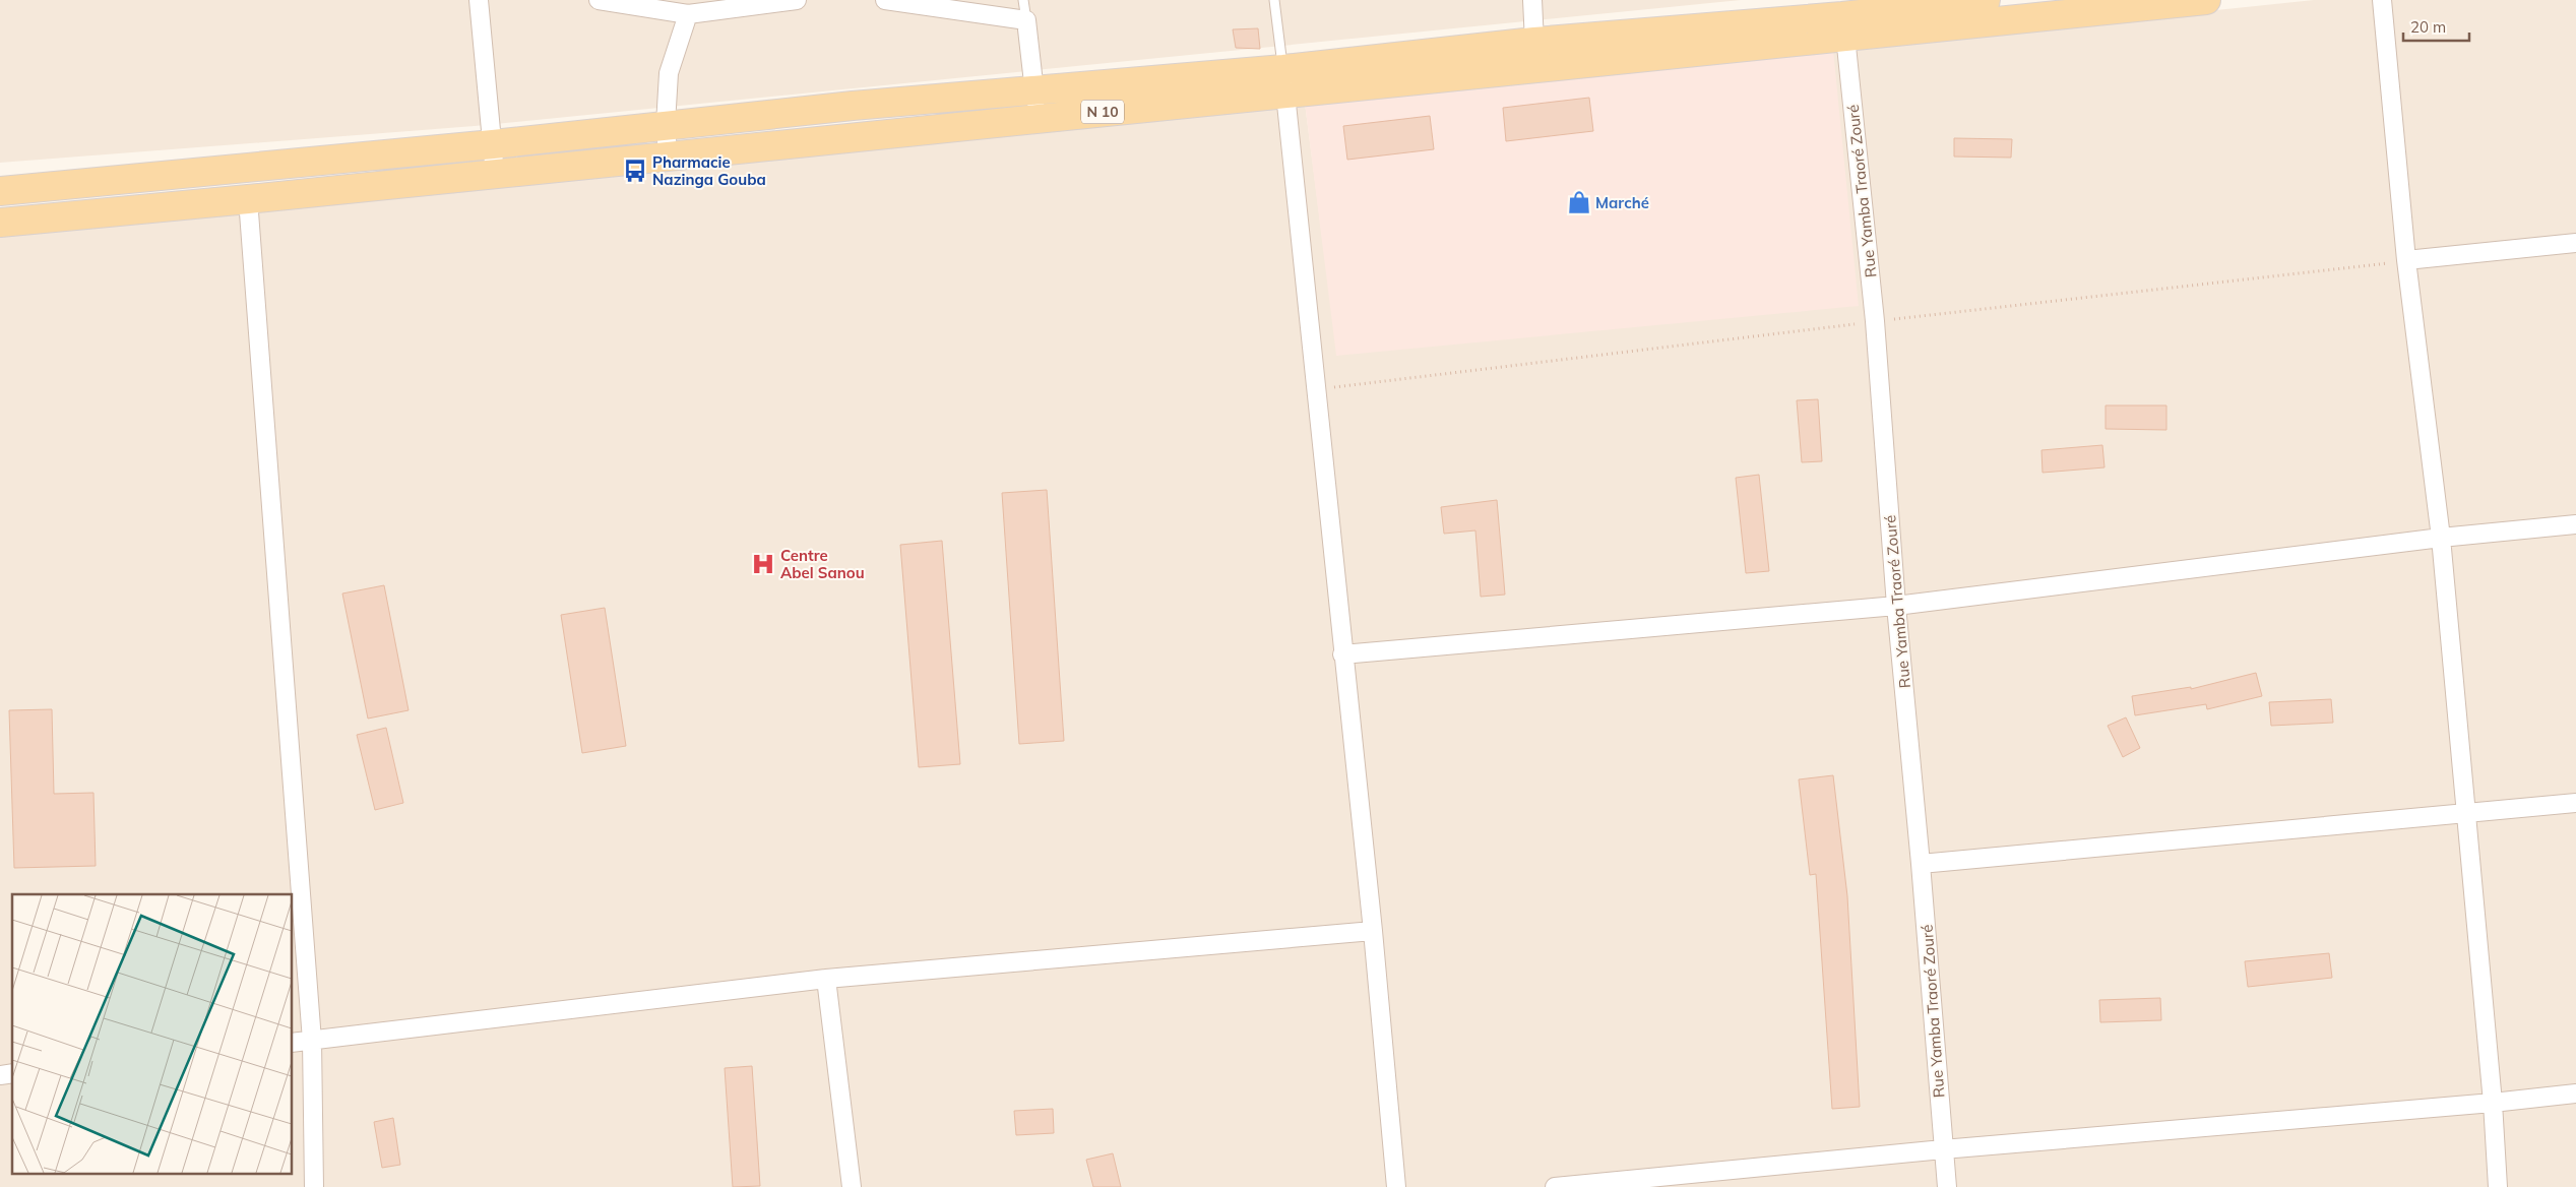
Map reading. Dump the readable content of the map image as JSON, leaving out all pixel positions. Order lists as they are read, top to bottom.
{
  "streets": {
    "main road": ["N 10"],
    "street": ["Rue Yamba Traoré Zouré"]
  },
  "crossings": [
    ["N 10", "Rue Yamba Traoré Zouré"]
  ],
  "places": {
    "bus stop": ["Pharmacie Nazinga Gouba"],
    "shop": ["Marché"],
    "hospital": ["Centre Abel Sanou"]
  },
  "scale_bar": "20 m"
}
